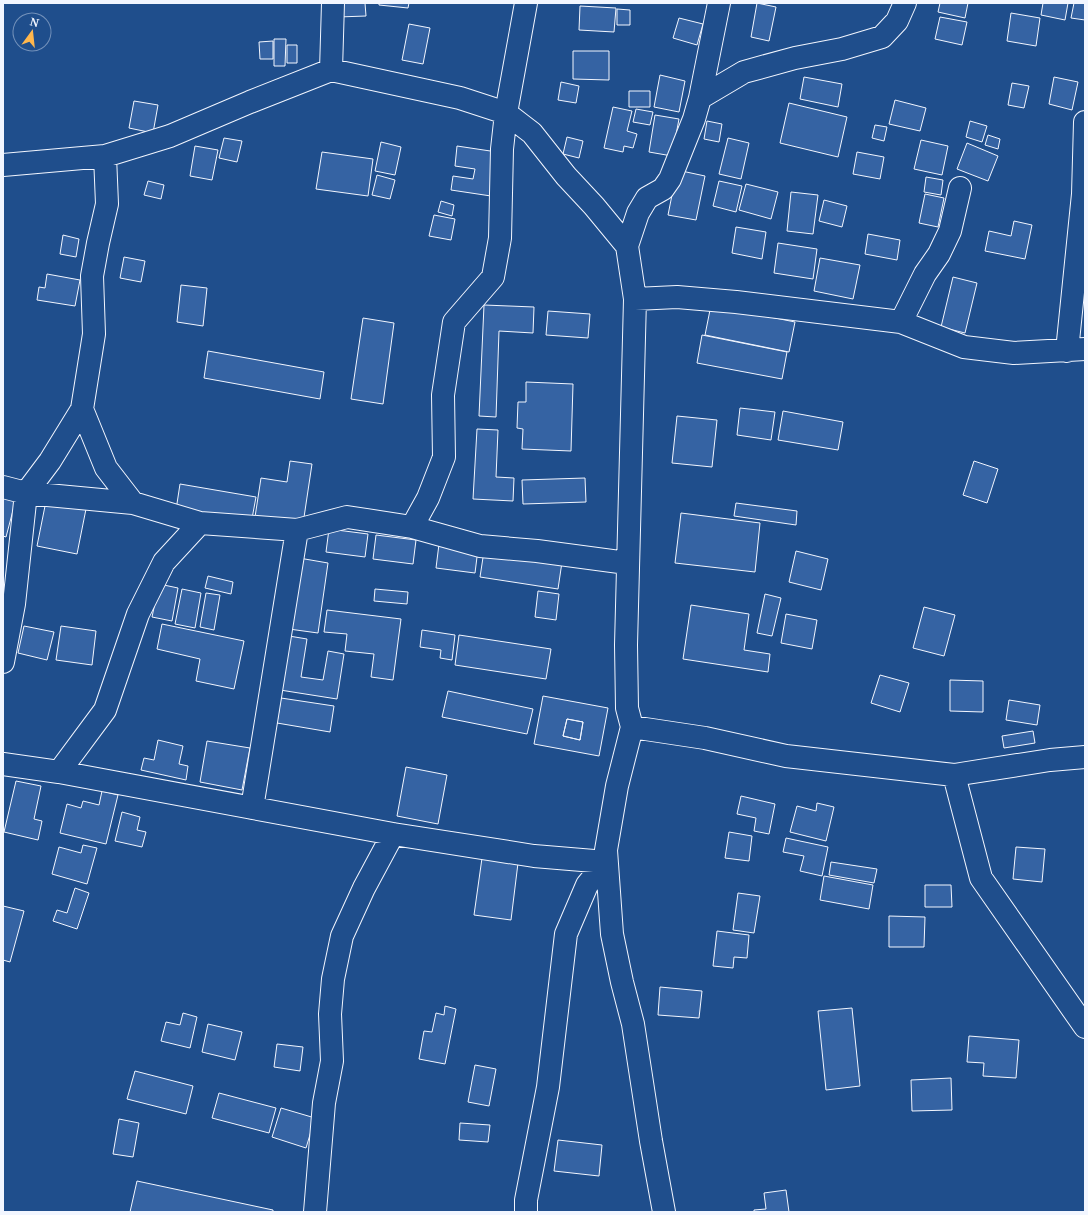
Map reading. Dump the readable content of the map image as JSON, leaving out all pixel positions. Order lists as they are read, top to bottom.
{
  "north": "top"
}
